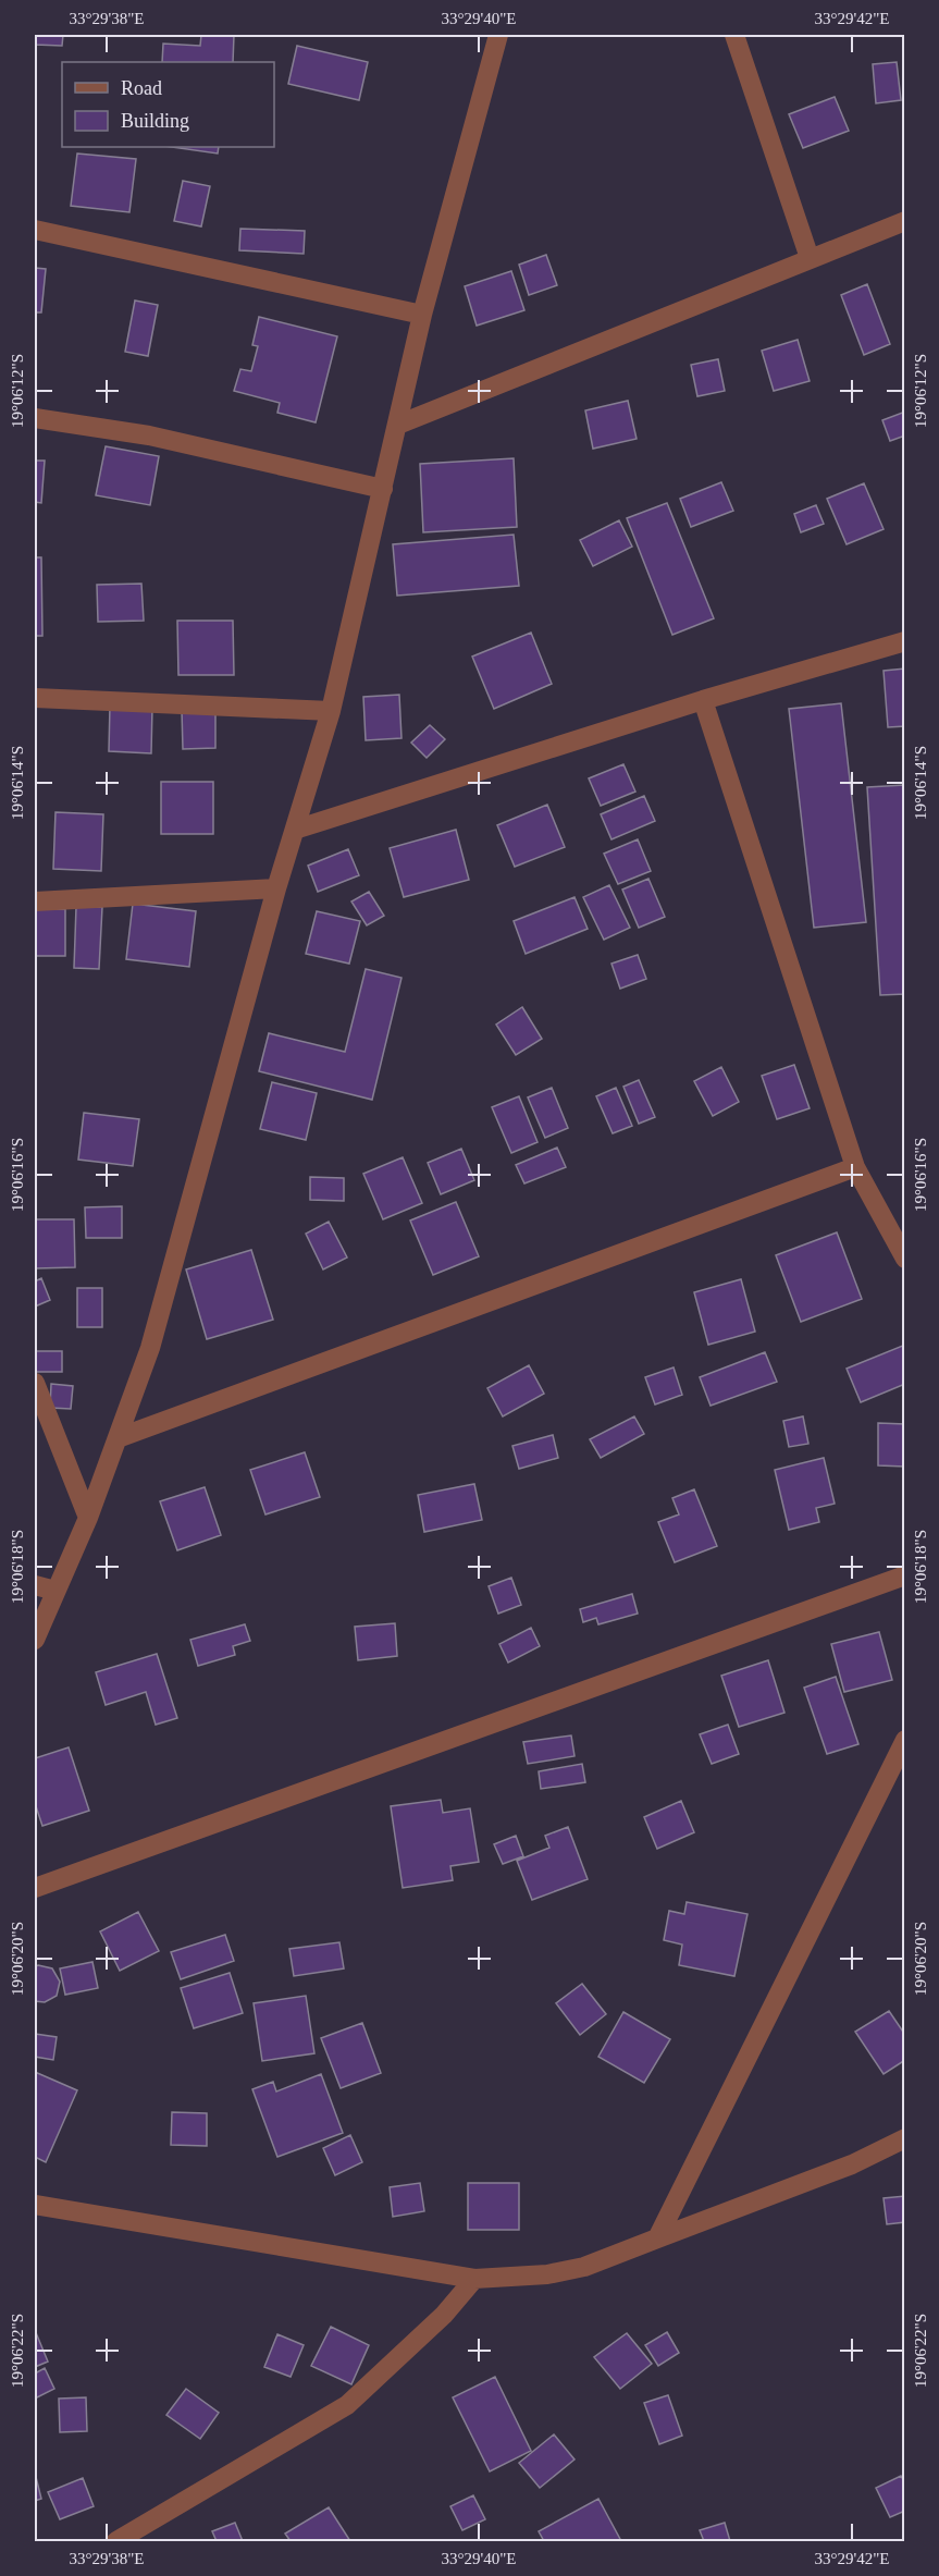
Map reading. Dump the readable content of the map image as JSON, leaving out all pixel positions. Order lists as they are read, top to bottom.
{
  "legend": ["Road", "Building"],
  "coordinates": [
    "33°29'38\"E",
    "33°29'40\"E",
    "33°29'42\"E",
    "19°06'12\"S",
    "19°06'14\"S",
    "19°06'16\"S",
    "19°06'18\"S",
    "19°06'20\"S",
    "19°06'22\"S"
  ]
}
